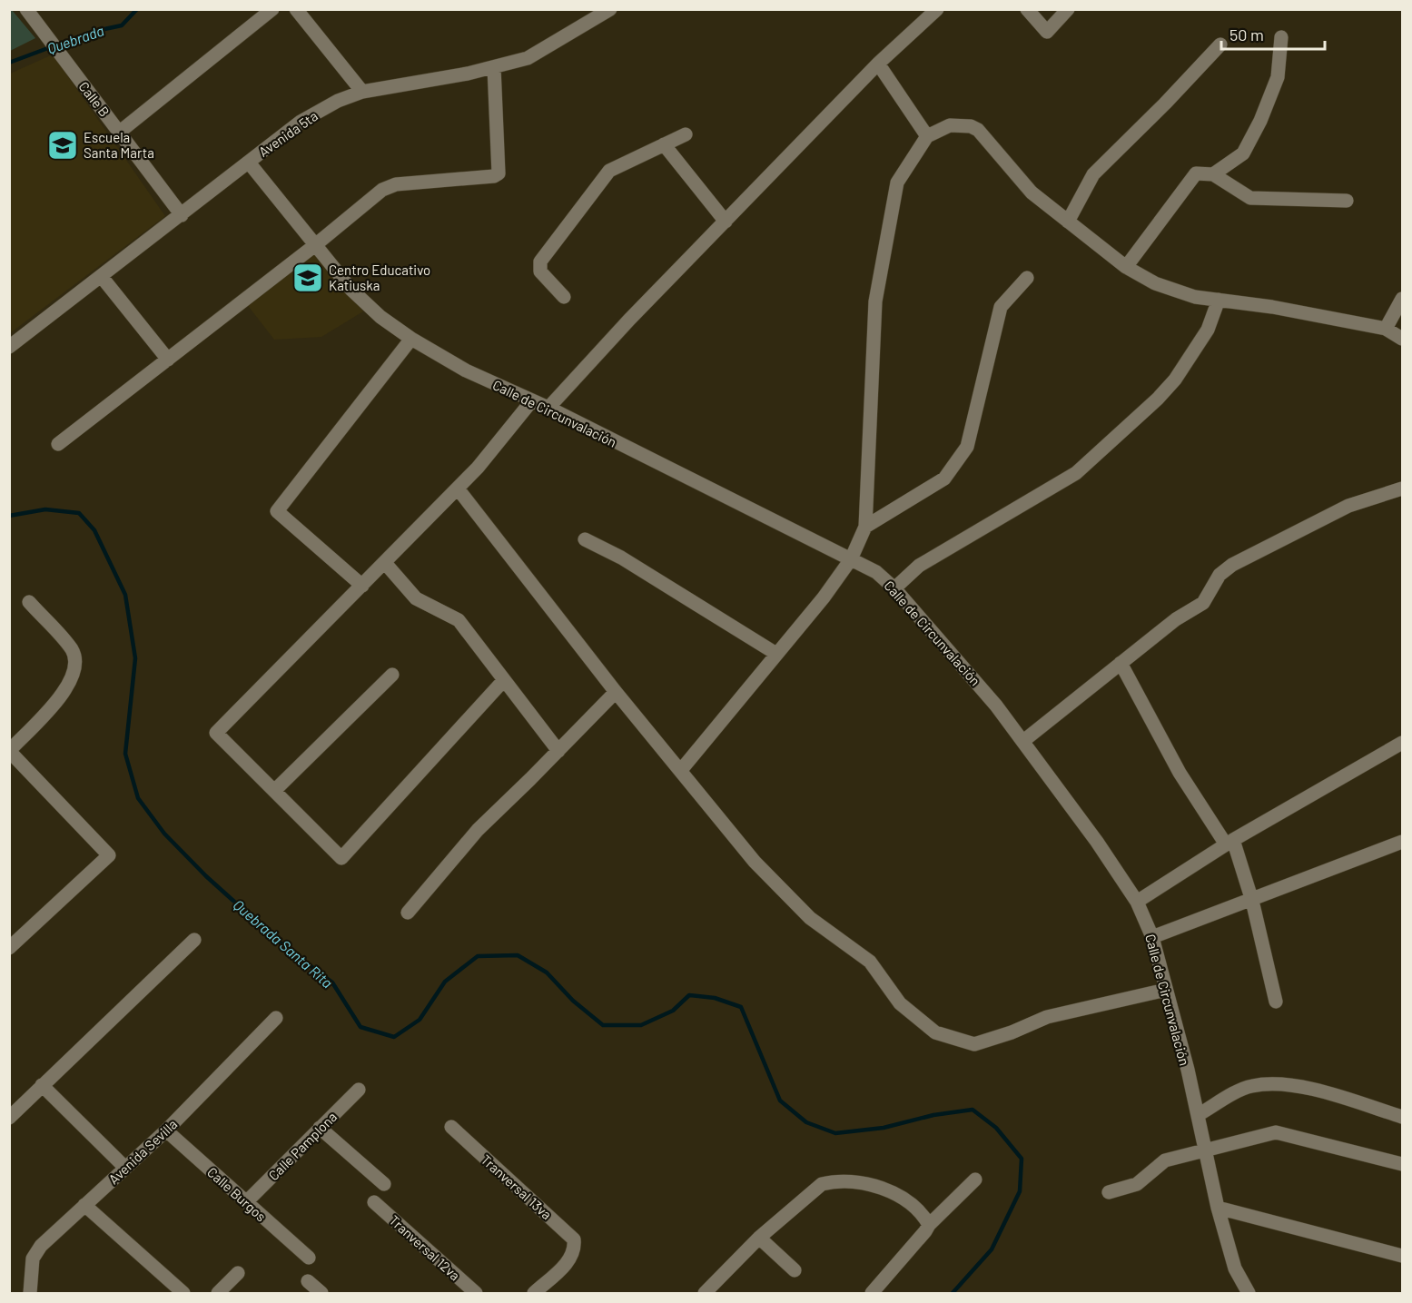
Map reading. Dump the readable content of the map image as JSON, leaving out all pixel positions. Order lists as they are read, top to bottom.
{
  "streets": {
    "street": [
      "Calle B",
      "Avenida 5ta",
      "Calle de Circunvalación",
      "Calle Pamplona",
      "Avenida Sevilla",
      "Tranversal 13va",
      "Calle Burgos",
      "Tranversal 12va"
    ]
  },
  "crossings": [
    ["Calle B", "Avenida 5ta"],
    ["Avenida 5ta", "Calle de Circunvalación"],
    ["Calle Pamplona", "Calle Burgos"],
    ["Avenida Sevilla", "Calle Burgos"]
  ],
  "water": ["Quebrada", "Quebrada Santa Rita"],
  "places": {
    "school or university": ["Escuela Santa Marta", "Centro Educativo Katiuska"]
  },
  "scale_bar": "50 m"
}
